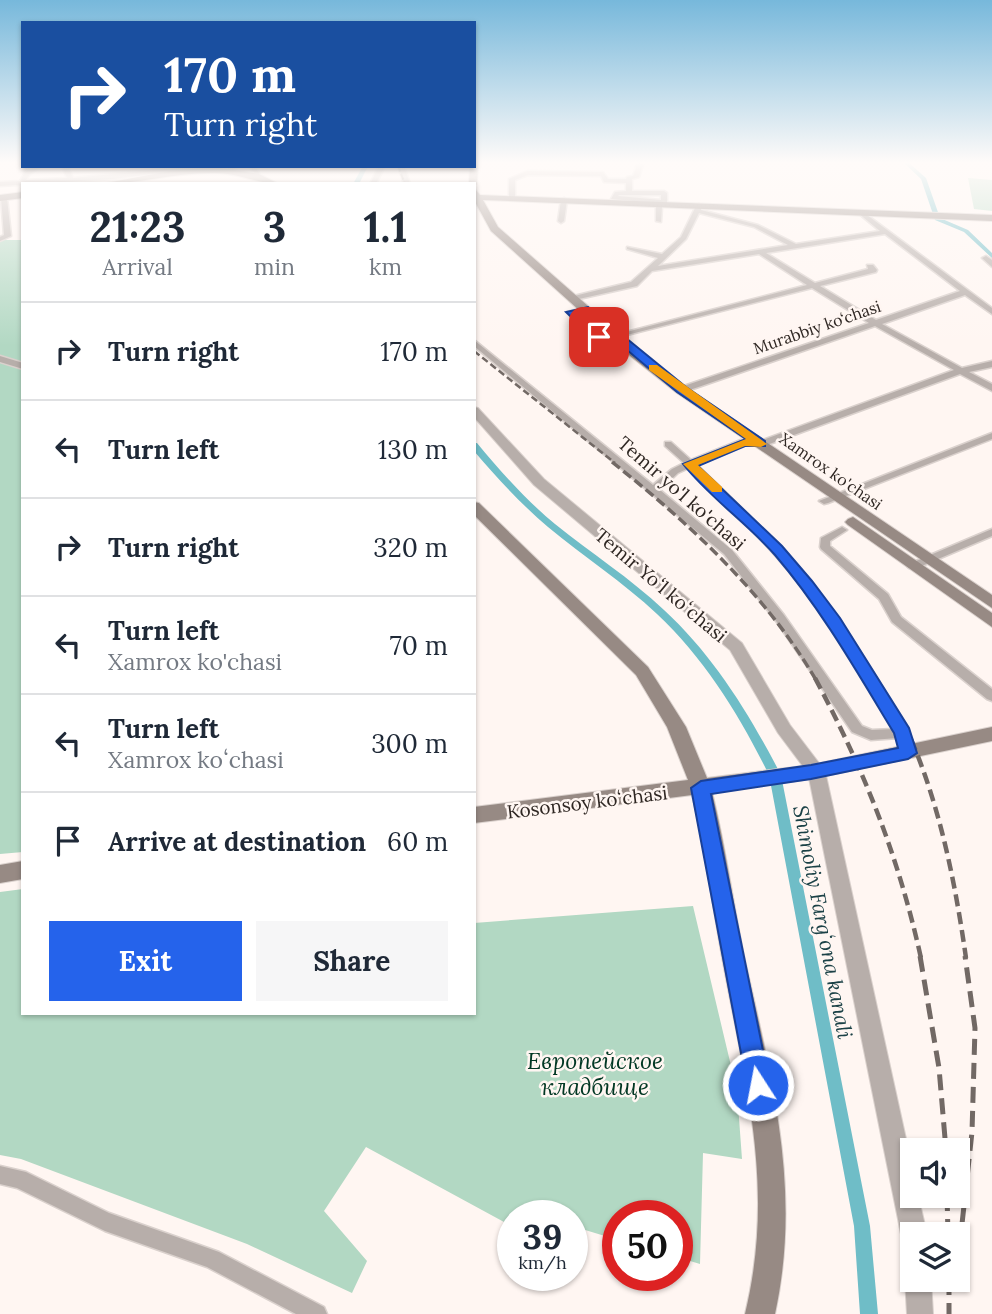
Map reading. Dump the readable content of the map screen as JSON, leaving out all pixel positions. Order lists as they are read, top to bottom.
{
  "streets": {
    "main road": ["Xamrox ko'chasi", "Kosonsoy koʻchasi"],
    "street": ["Murabbiy ko‘chasi", "Temir yo'l ko'chasi", "Temir Yoʻl koʻchasi"]
  },
  "crossings": [
    ["Murabbiy ko‘chasi", "Xamrox ko'chasi"],
    ["Temir Yoʻl koʻchasi", "Kosonsoy koʻchasi"]
  ],
  "water": ["Shimoliy Fargʻona kanali"],
  "parks": ["Европейское кладбище"],
  "page": {
    "turn": ["170 m", "Turn right"],
    "eta": [
      "21:23",
      "Arrival",
      "3",
      "min",
      "1.1",
      "km"
    ],
    "list": [
      {
        "name": "Turn right",
        "value": "170 m"
      },
      {
        "name": "Turn left",
        "value": "130 m"
      },
      {
        "name": "Turn right",
        "value": "320 m"
      },
      {
        "name": "Turn left",
        "note": "Xamrox ko'chasi",
        "value": "70 m"
      },
      {
        "name": "Turn left",
        "note": "Xamrox koʻchasi",
        "value": "300 m"
      },
      {
        "name": "Arrive at destination",
        "value": "60 m"
      }
    ],
    "buttons": ["Exit", "Share"],
    "speed": "39 km/h",
    "limit": "50"
  }
}
